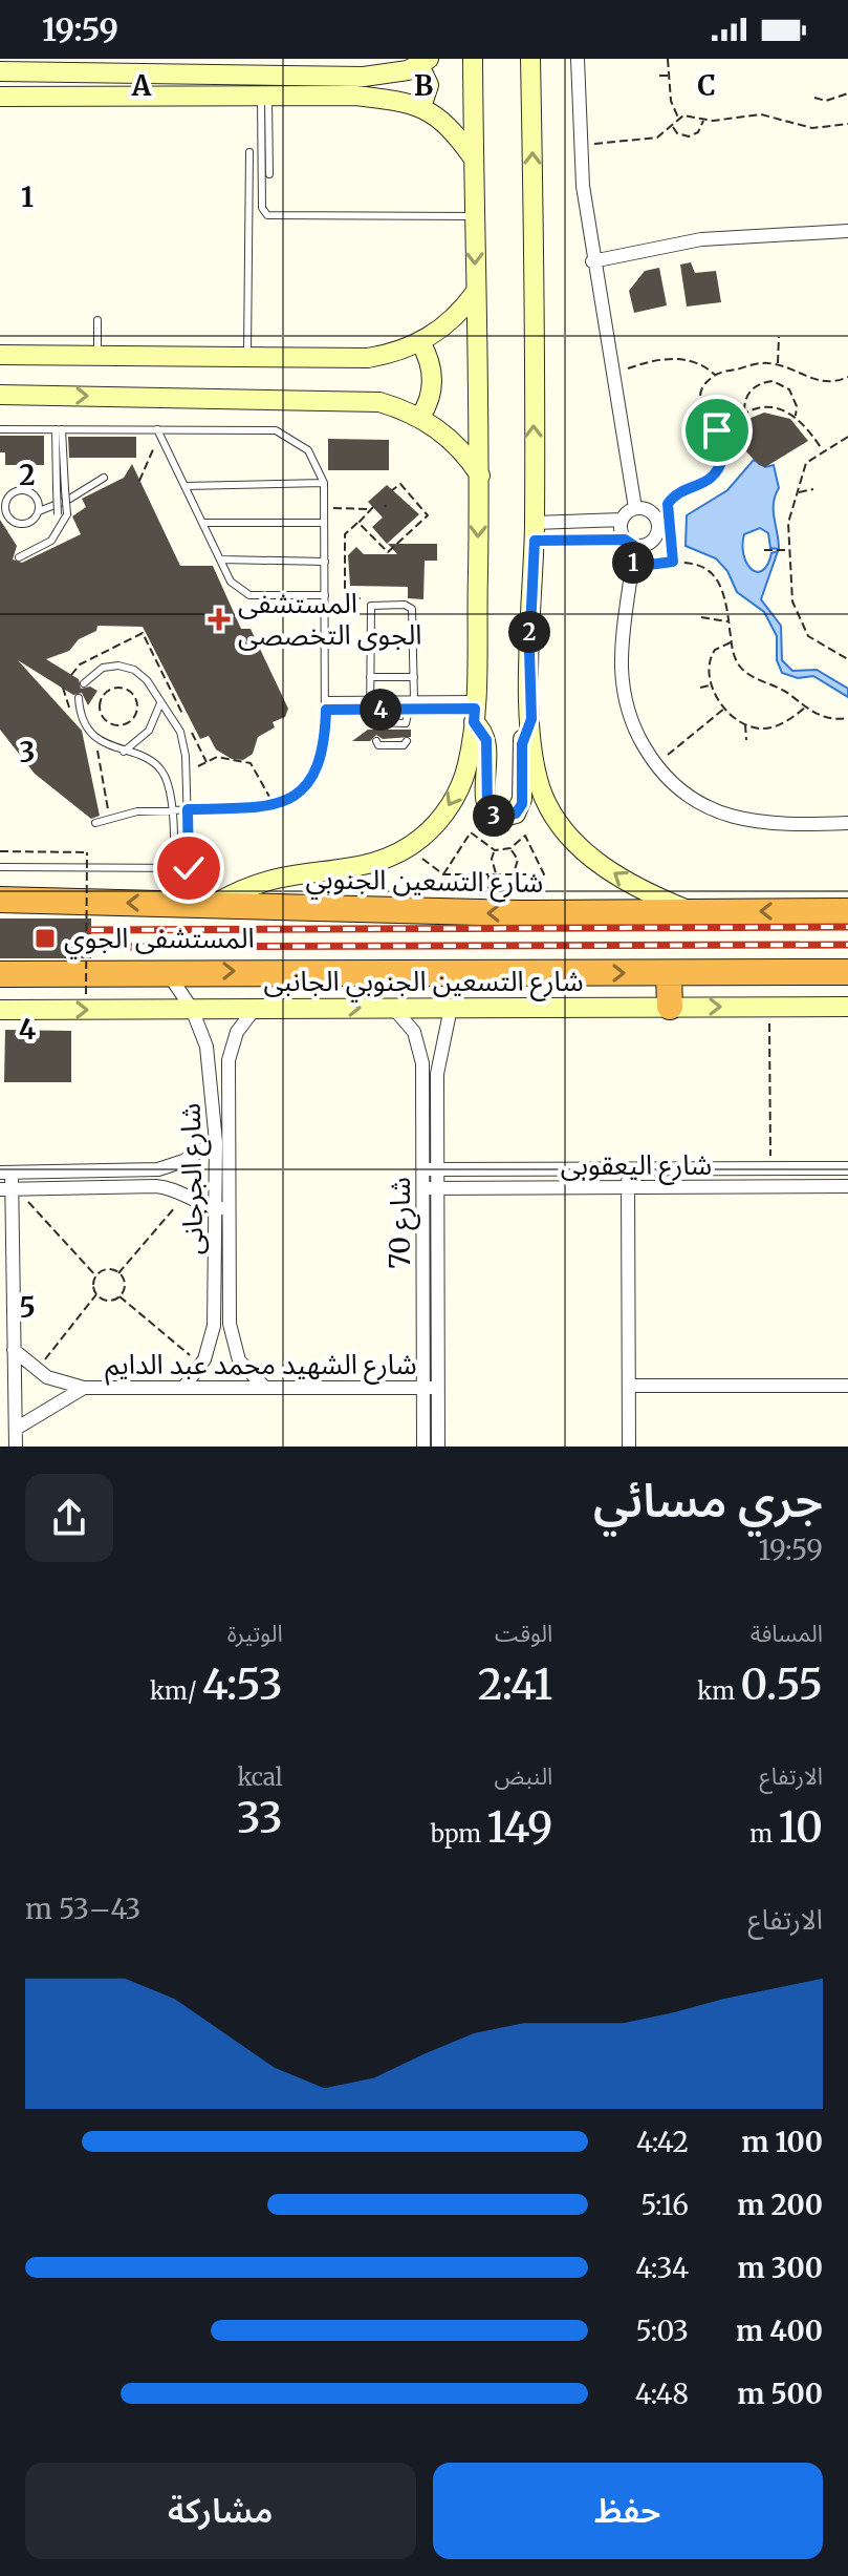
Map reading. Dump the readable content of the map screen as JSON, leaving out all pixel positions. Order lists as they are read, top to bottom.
{
  "streets": {
    "highway": ["شارع التسعين الجنوبي"],
    "street": [
      "شارع التسعين الجنوبي الجانبى",
      "شارع اليعقوبى",
      "شارع الجرجانى",
      "شارع 70",
      "شارع الشهيد محمد عبد الدايم"
    ]
  },
  "crossings": [
    ["شارع التسعين الجنوبي الجانبى", "شارع الجرجانى"],
    ["شارع التسعين الجنوبي الجانبى", "شارع 70"],
    ["شارع اليعقوبى", "شارع 70"],
    ["شارع الجرجانى", "شارع الشهيد محمد عبد الدايم"],
    ["شارع 70", "شارع الشهيد محمد عبد الدايم"]
  ],
  "places": {
    "health": ["المستشفى الجوى التخصصى"],
    "transit": ["المستشفى الجوي"]
  },
  "page": {
    "status": "19:59",
    "pins": [
      "1",
      "2",
      "4",
      "3"
    ],
    "heading": ["جري مسائي", "19:59"],
    "stats": [
      ["المسافة", "0.55 km"],
      ["الوقت", "2:41"],
      ["الوتيرة", "4:53 /km"],
      ["الارتفاع", "10 m"],
      ["النبض", "149 bpm"],
      ["kcal", "33"]
    ],
    "chart": ["الارتفاع", "43–53 m"],
    "list": [
      {
        "name": "100 m",
        "note": "4:42"
      },
      {
        "name": "200 m",
        "note": "5:16"
      },
      {
        "name": "300 m",
        "note": "4:34"
      },
      {
        "name": "400 m",
        "note": "5:03"
      },
      {
        "name": "500 m",
        "note": "4:48"
      }
    ],
    "buttons": ["حفظ", "مشاركة"]
  },
  "grid": {
    "columns": ["A", "B", "C"],
    "rows": [
      "1",
      "2",
      "3",
      "4",
      "5"
    ]
  }
}
